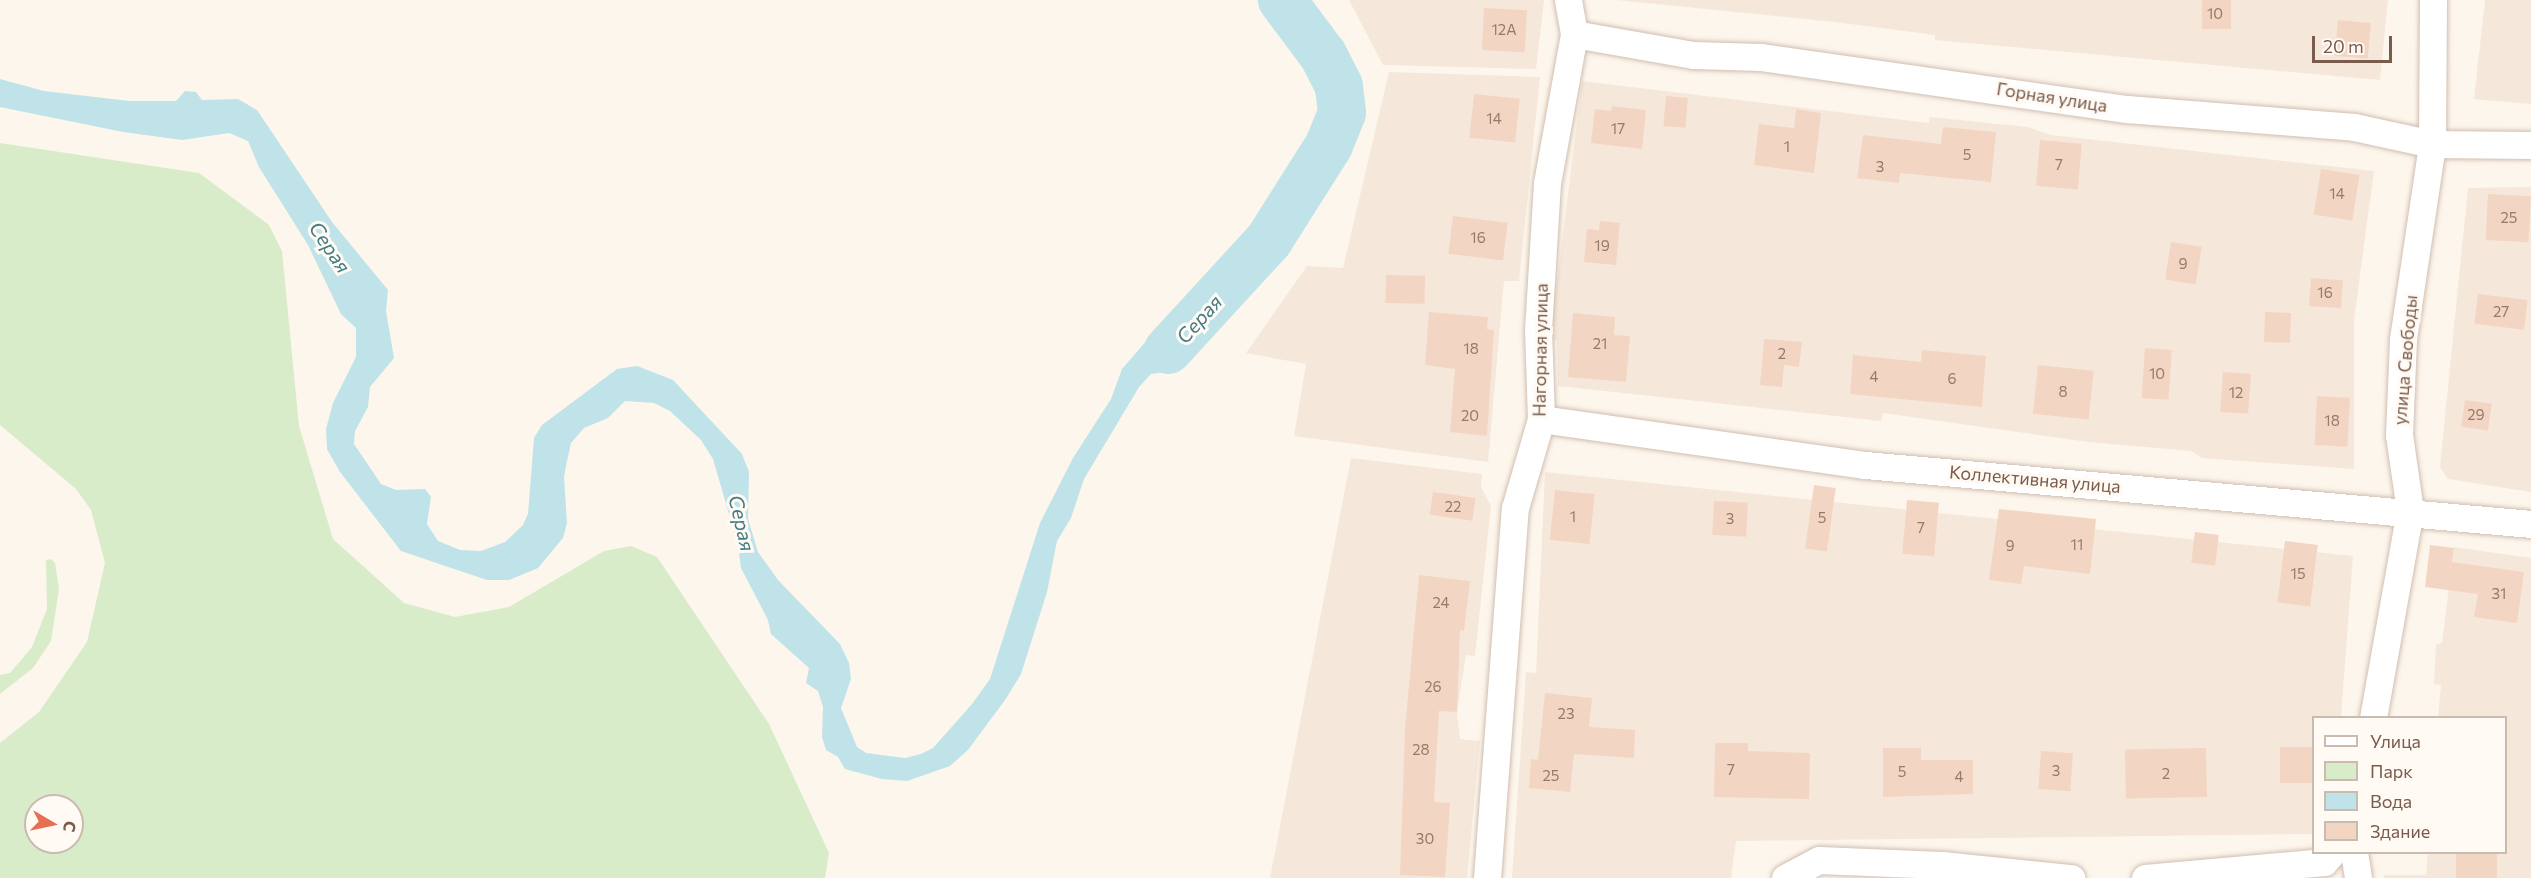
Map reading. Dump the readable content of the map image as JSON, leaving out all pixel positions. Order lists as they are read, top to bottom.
{
  "streets": {
    "street": [
      "Горная улица",
      "Нагорная улица",
      "улица Свободы",
      "Коллективная улица"
    ]
  },
  "crossings": [
    ["Горная улица", "Нагорная улица"],
    ["Горная улица", "улица Свободы"],
    ["Нагорная улица", "Коллективная улица"],
    ["улица Свободы", "Коллективная улица"]
  ],
  "water": ["Серая"],
  "house_numbers": [
    "10",
    "12А",
    "14",
    "17",
    "1",
    "5",
    "7",
    "3",
    "14",
    "25",
    "16",
    "19",
    "9",
    "16",
    "27",
    "21",
    "18",
    "2",
    "10",
    "4",
    "6",
    "8",
    "12",
    "29",
    "20",
    "18",
    "22",
    "1",
    "5",
    "3",
    "7",
    "11",
    "9",
    "15",
    "31",
    "24",
    "26",
    "23",
    "28",
    "7",
    "3",
    "5",
    "2",
    "25",
    "4",
    "30"
  ],
  "legend": [
    "Улица",
    "Парк",
    "Вода",
    "Здание"
  ],
  "scale_bar": "20 m",
  "north": "right"
}
